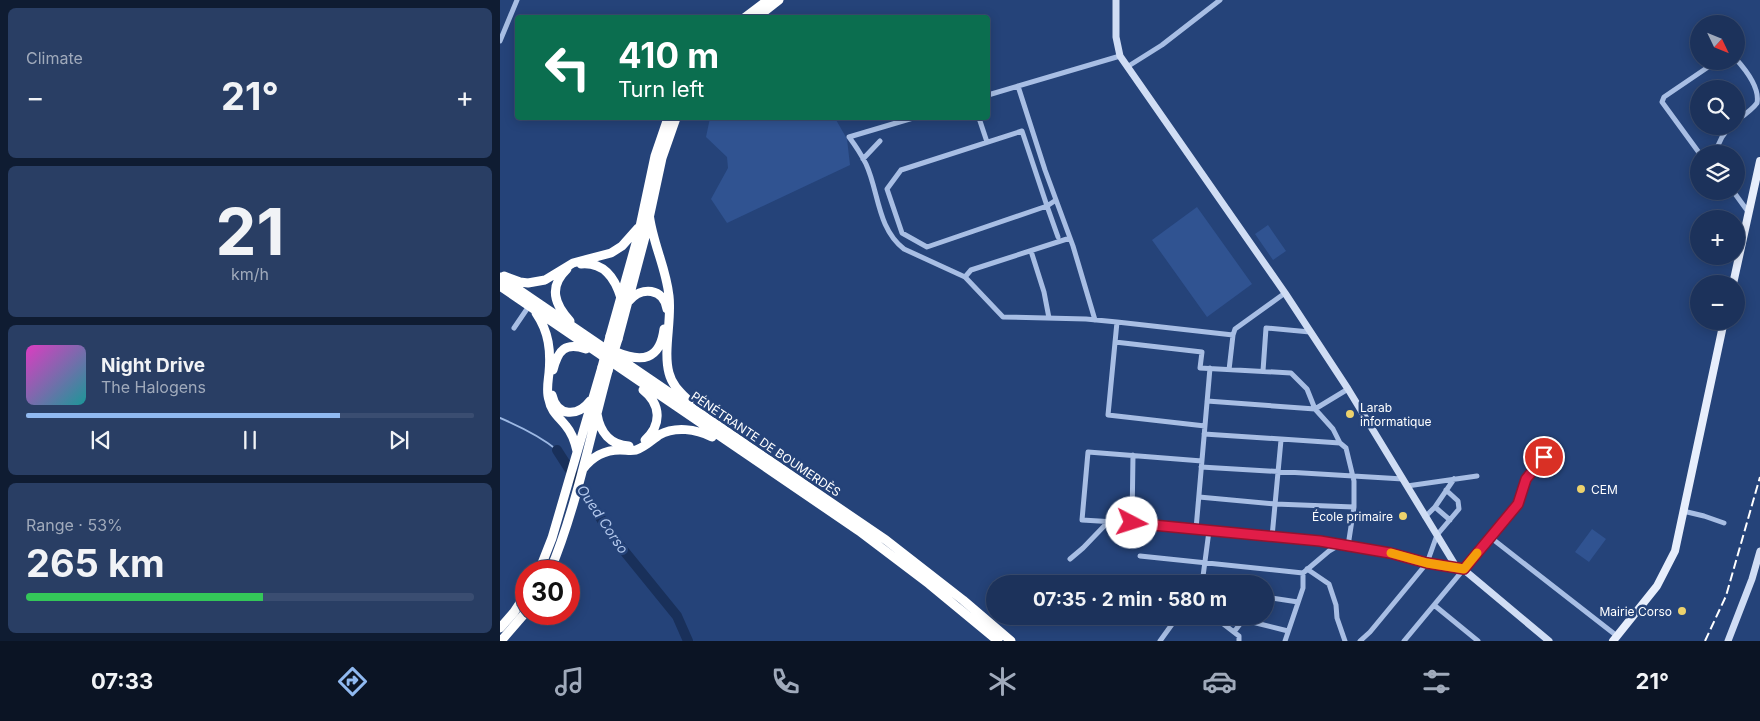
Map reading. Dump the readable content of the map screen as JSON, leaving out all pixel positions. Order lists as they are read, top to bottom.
{
  "streets": {
    "highway": ["PÉNÉTRANTE DE BOUMERDÈS"]
  },
  "water": ["Oued Corso"],
  "places": [
    "Larab informatique",
    "CEM",
    "École primaire",
    "Mairie Corso"
  ],
  "north": "bottom right",
  "page": {
    "tile": [
      "Climate",
      ["21", "km/h"],
      ["Range · 53%", "265 km"]
    ],
    "map_buttons": ["+", "−"],
    "turn": ["410 m", "Turn left"],
    "heat": ["−", "21°", "+"],
    "song": ["Night Drive", "The Halogens"],
    "limit": "30",
    "trip": "07:35 · 2 min · 580 m",
    "tabs": ["07:33", "21°"]
  }
}
